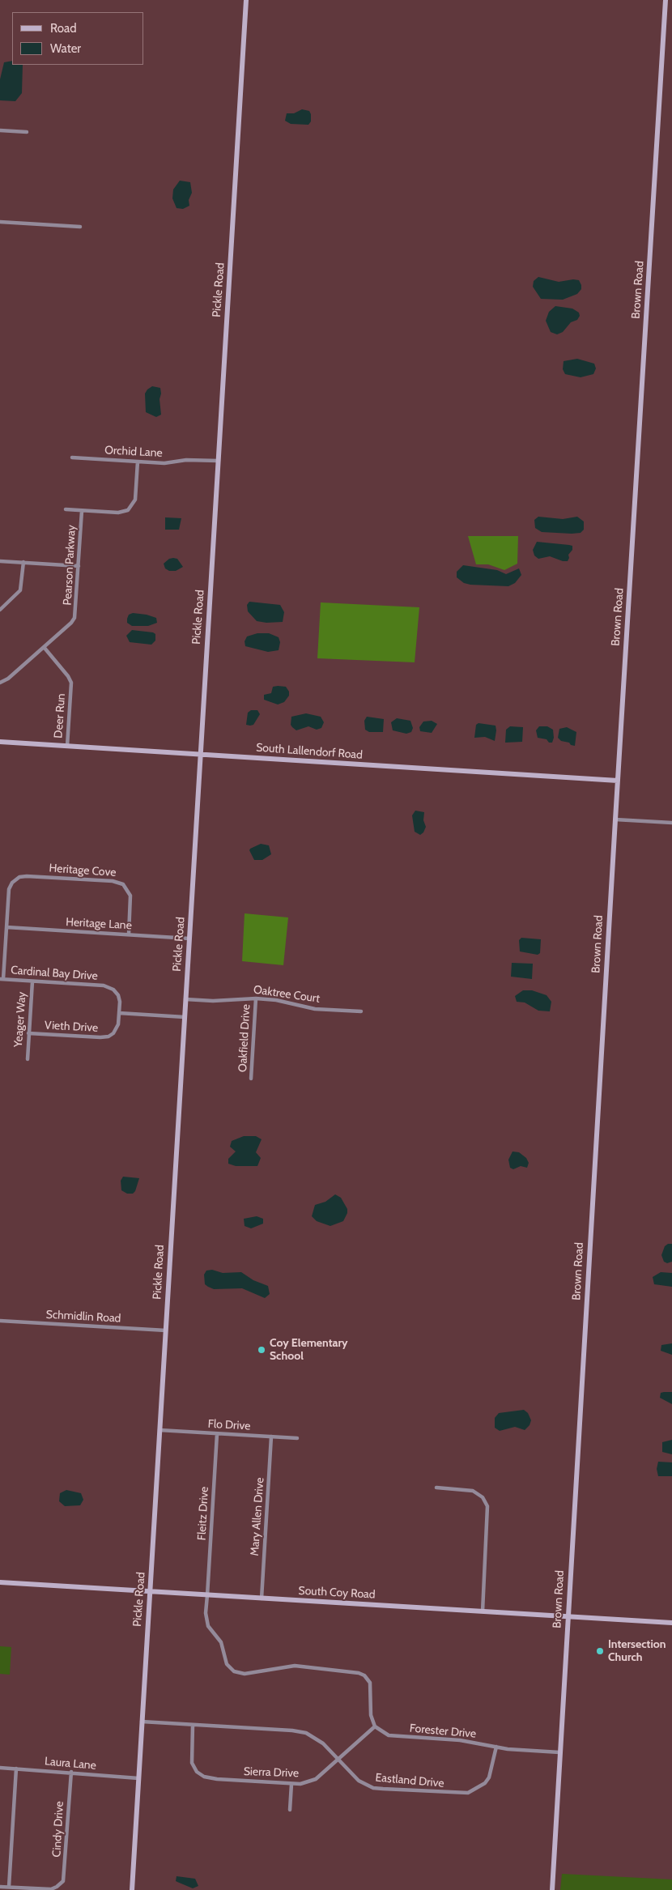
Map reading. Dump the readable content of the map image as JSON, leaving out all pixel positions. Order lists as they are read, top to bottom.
{
  "streets": {
    "street": [
      "Pickle Road",
      "Brown Road",
      "Orchid Lane",
      "Pearson Parkway",
      "Deer Run",
      "South Lallendorf Road",
      "Heritage Cove",
      "Heritage Lane",
      "Cardinal Bay Drive",
      "Oaktree Court",
      "Yeager Way",
      "Vieth Drive",
      "Oakfield Drive",
      "Schmidlin Road",
      "Flo Drive",
      "Fleitz Drive",
      "Mary Allen Drive",
      "South Coy Road",
      "Forester Drive",
      "Laura Lane",
      "Sierra Drive",
      "Eastland Drive",
      "Cindy Drive"
    ]
  },
  "crossings": [
    ["Pickle Road", "Orchid Lane"],
    ["Pickle Road", "South Lallendorf Road"],
    ["Pickle Road", "Heritage Lane"],
    ["Pickle Road", "Oaktree Court"],
    ["Pickle Road", "Schmidlin Road"],
    ["Pickle Road", "Flo Drive"],
    ["Pickle Road", "South Coy Road"],
    ["Pickle Road", "Laura Lane"],
    ["Pickle Road", "Eastland Drive"],
    ["Brown Road", "South Lallendorf Road"],
    ["Brown Road", "South Coy Road"],
    ["Brown Road", "Forester Drive"],
    ["Pearson Parkway", "Deer Run"],
    ["Deer Run", "South Lallendorf Road"],
    ["Heritage Cove", "Heritage Lane"],
    ["Cardinal Bay Drive", "Yeager Way"],
    ["Cardinal Bay Drive", "Vieth Drive"],
    ["Oaktree Court", "Oakfield Drive"],
    ["Yeager Way", "Vieth Drive"],
    ["Flo Drive", "Fleitz Drive"],
    ["Flo Drive", "Mary Allen Drive"],
    ["Fleitz Drive", "South Coy Road"],
    ["Fleitz Drive", "Forester Drive"],
    ["Fleitz Drive", "Sierra Drive"],
    ["Mary Allen Drive", "South Coy Road"],
    ["Forester Drive", "Sierra Drive"],
    ["Forester Drive", "Eastland Drive"],
    ["Laura Lane", "Cindy Drive"],
    ["Sierra Drive", "Eastland Drive"]
  ],
  "places": ["Coy Elementary School", "Intersection Church"],
  "legend": ["Road", "Water"]
}
